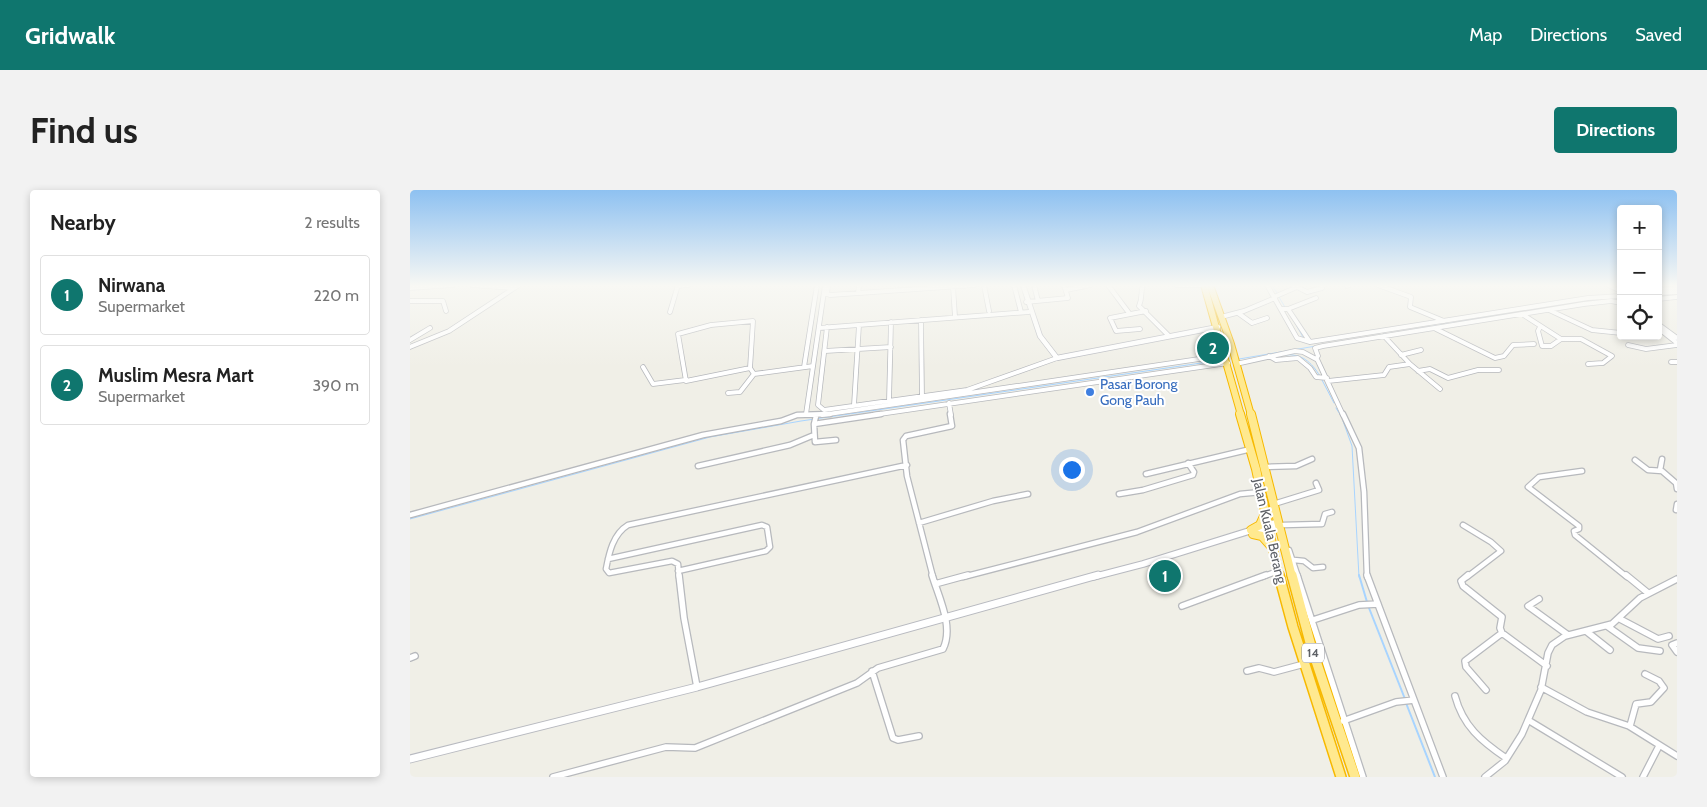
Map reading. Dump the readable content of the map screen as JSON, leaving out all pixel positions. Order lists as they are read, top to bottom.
{
  "streets": {
    "highway": ["Jalan Kuala Berang", "14"]
  },
  "places": ["Pasar Borong Gong Pauh"],
  "page": {
    "header": "Gridwalk",
    "nav": ["Map", "Directions", "Saved"],
    "buttons": "Directions",
    "title": "Find us",
    "heading": ["Nearby", "2 results"],
    "map_buttons": ["+", "−"],
    "list": [
      {
        "mark": "1",
        "name": "Nirwana",
        "note": "Supermarket",
        "value": "220 m"
      },
      {
        "mark": "2",
        "name": "Muslim Mesra Mart",
        "note": "Supermarket",
        "value": "390 m"
      }
    ],
    "pins": ["2", "1"]
  }
}
